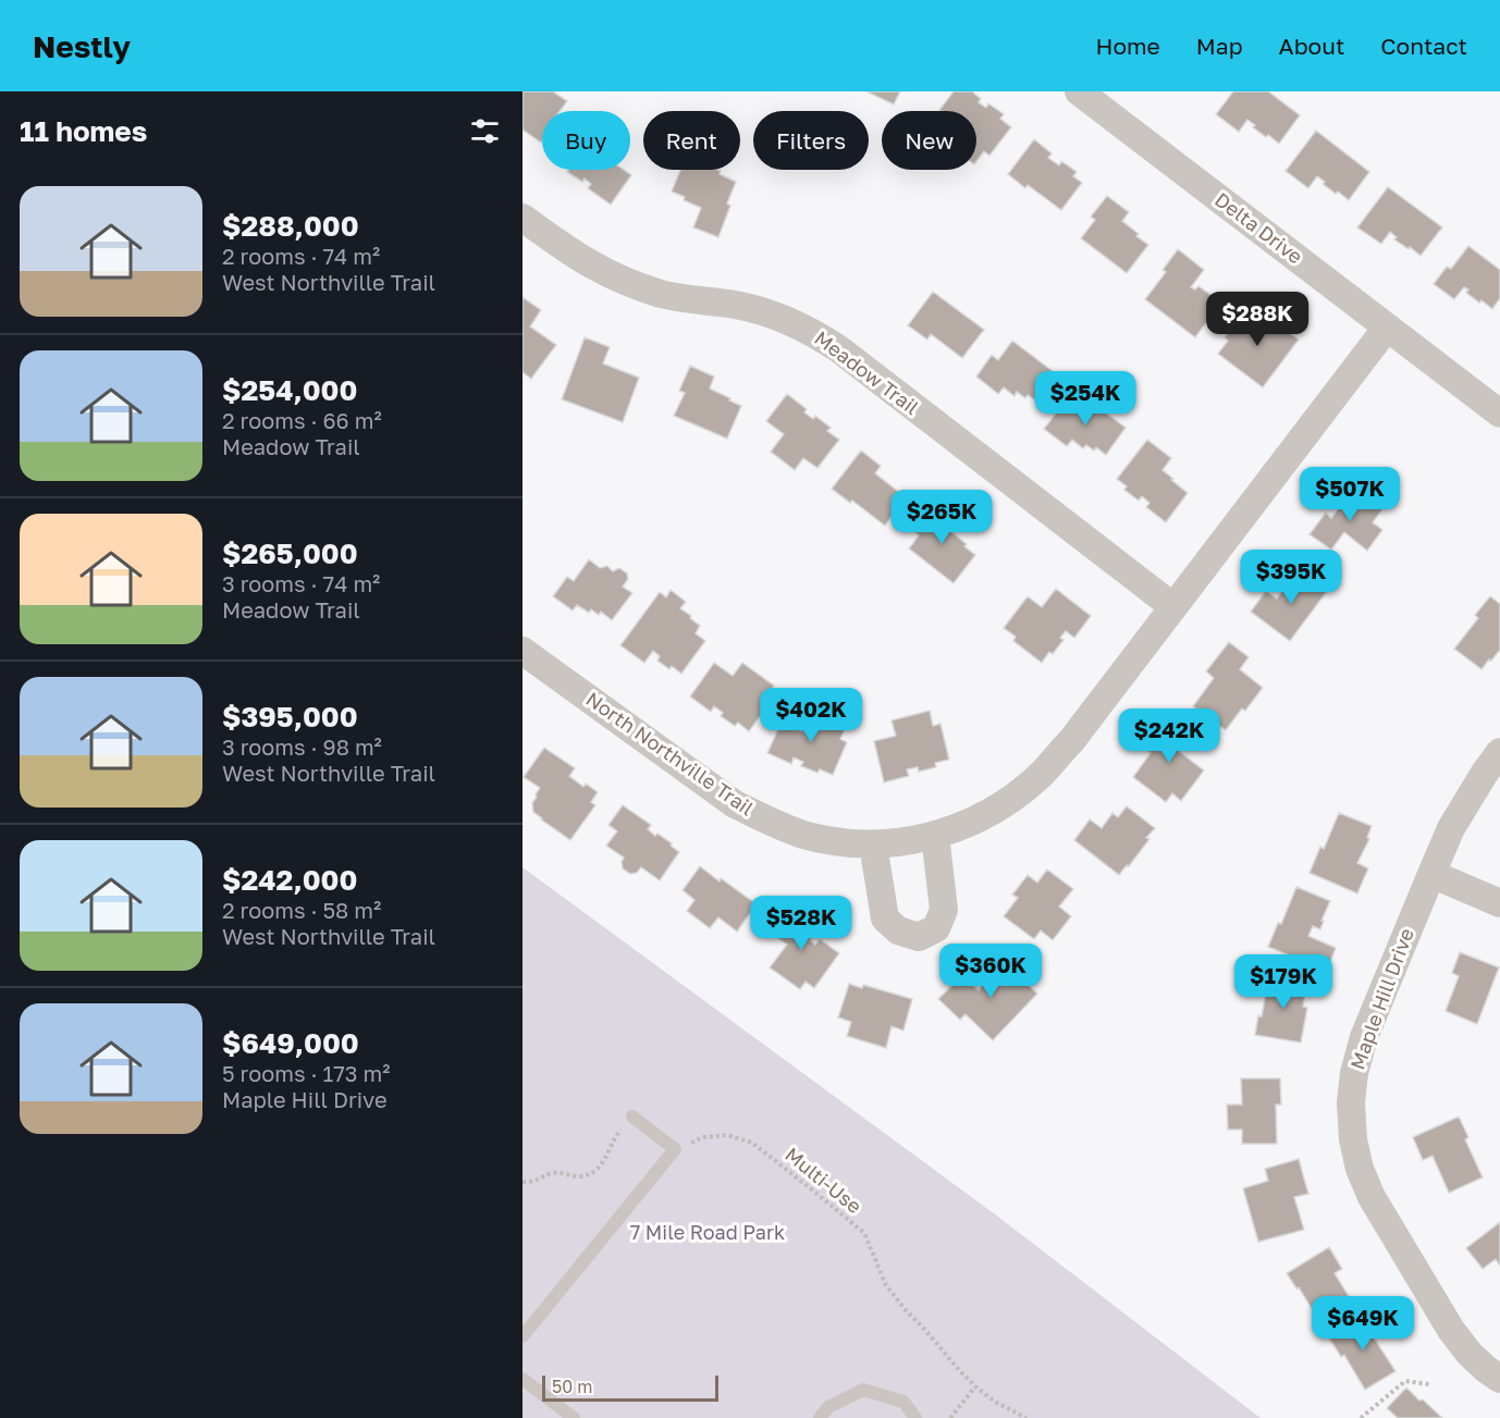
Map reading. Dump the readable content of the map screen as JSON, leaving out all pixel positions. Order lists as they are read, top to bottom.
{
  "streets": {
    "street": [
      "Delta Drive",
      "Meadow Trail",
      "North Northville Trail",
      "Maple Hill Drive"
    ],
    "path": ["Multi-Use"]
  },
  "crossings": [
    ["Delta Drive", "North Northville Trail"],
    ["Meadow Trail", "North Northville Trail"]
  ],
  "parks": ["7 Mile Road Park"],
  "scale_bar": "50 m",
  "page": {
    "header": "Nestly",
    "nav": [
      "Home",
      "Map",
      "About",
      "Contact"
    ],
    "heading": "11 homes",
    "chip": [
      "Buy",
      "Rent",
      "Filters",
      "New"
    ],
    "list": [
      {
        "name": "$288,000",
        "note": "2 rooms · 74 m² · West Northville Trail"
      },
      {
        "name": "$254,000",
        "note": "2 rooms · 66 m² · Meadow Trail"
      },
      {
        "name": "$265,000",
        "note": "3 rooms · 74 m² · Meadow Trail"
      },
      {
        "name": "$395,000",
        "note": "3 rooms · 98 m² · West Northville Trail"
      },
      {
        "name": "$242,000",
        "note": "2 rooms · 58 m² · West Northville Trail"
      },
      {
        "name": "$649,000",
        "note": "5 rooms · 173 m² · Maple Hill Drive"
      }
    ],
    "price": [
      "$288K",
      "$254K",
      "$507K",
      "$265K",
      "$395K",
      "$402K",
      "$242K",
      "$528K",
      "$360K",
      "$179K",
      "$649K"
    ],
    "scale": "50 m"
  }
}
